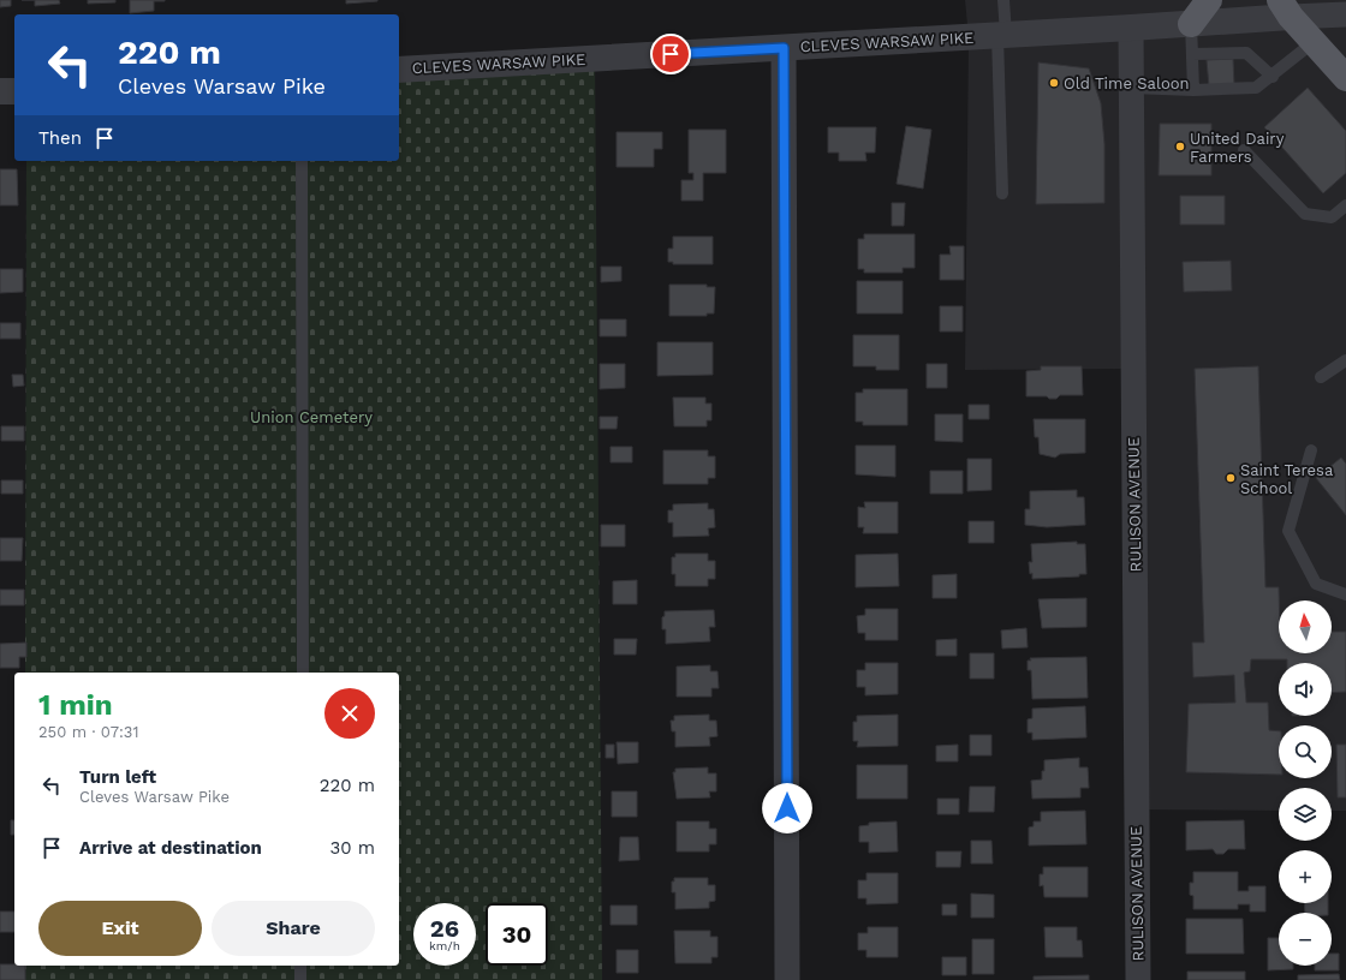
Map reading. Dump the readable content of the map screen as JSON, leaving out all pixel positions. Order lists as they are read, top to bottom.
{
  "streets": {
    "street": ["CLEVES WARSAW PIKE", "RULISON AVENUE"]
  },
  "crossings": [
    ["CLEVES WARSAW PIKE", "RULISON AVENUE"]
  ],
  "parks": ["Union Cemetery"],
  "places": ["Old Time Saloon", "United Dairy Farmers", "Saint Teresa School"],
  "north": "top",
  "page": {
    "turn": ["220 m", "Cleves Warsaw Pike"],
    "then": "Then",
    "map_buttons": ["+", "−"],
    "heading": ["1 min", "250 m · 07:31"],
    "list": [
      {
        "name": "Turn left",
        "note": "Cleves Warsaw Pike",
        "value": "220 m"
      },
      {
        "name": "Arrive at destination",
        "value": "30 m"
      }
    ],
    "buttons": ["Exit", "Share"],
    "speed": "26 km/h",
    "limit": "30"
  }
}
